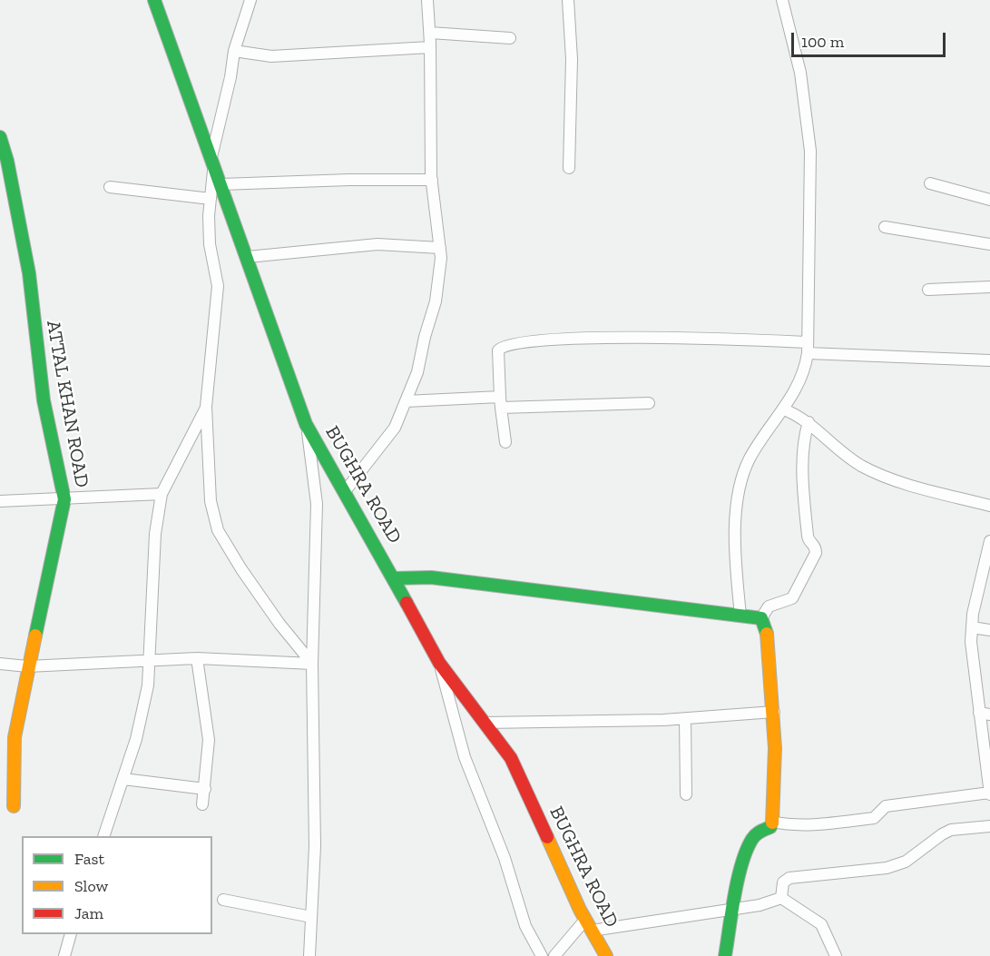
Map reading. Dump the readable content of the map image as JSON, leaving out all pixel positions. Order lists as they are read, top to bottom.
{
  "streets": {
    "street": ["ATTAL KHAN ROAD", "BUGHRA ROAD"]
  },
  "legend": ["Fast", "Slow", "Jam"],
  "scale_bar": "100 m"
}
